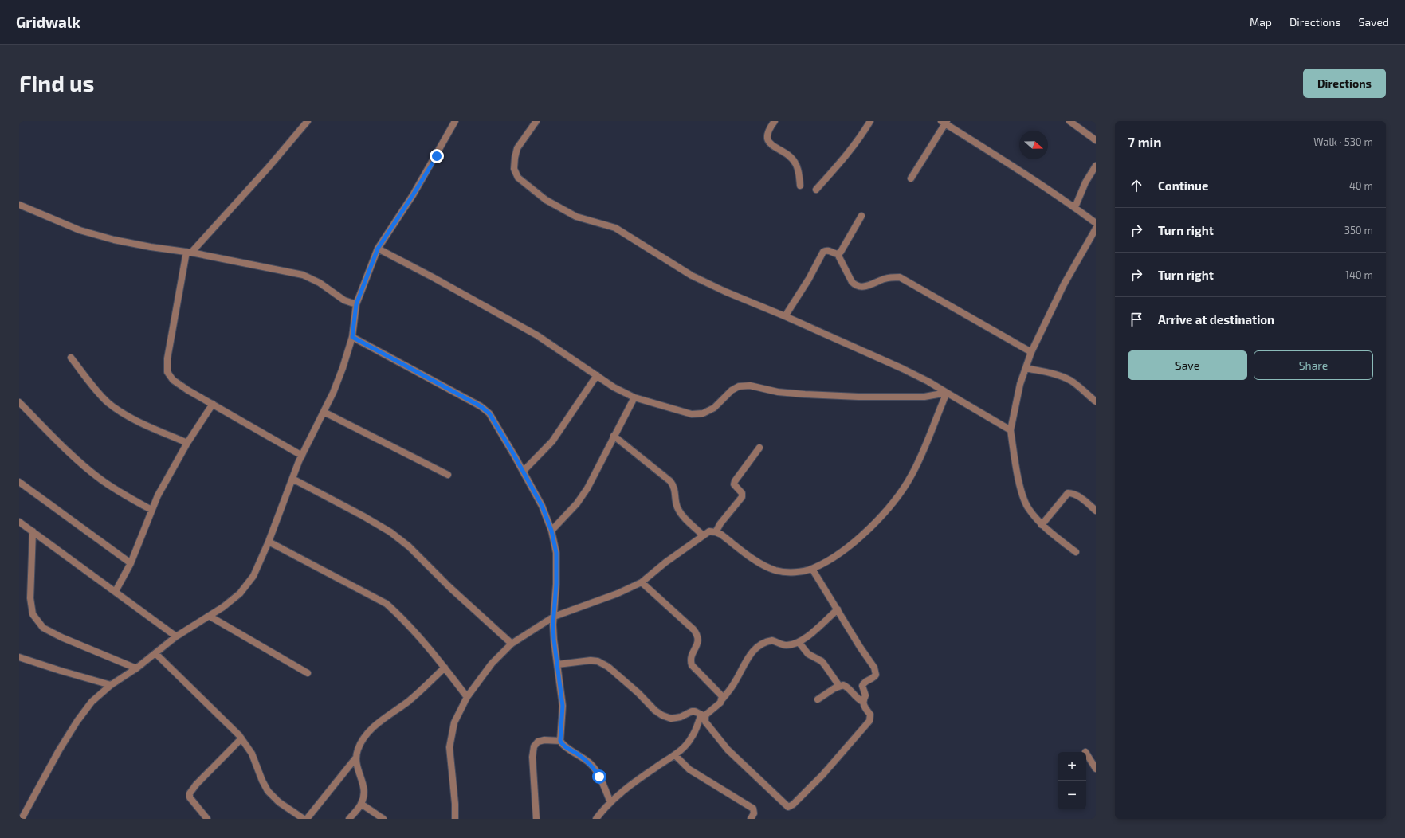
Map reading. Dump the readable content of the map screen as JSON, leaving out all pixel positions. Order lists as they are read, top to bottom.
{
  "north": "right",
  "page": {
    "header": "Gridwalk",
    "nav": ["Map", "Directions", "Saved"],
    "buttons": [
      "Directions",
      ["Save", "Share"]
    ],
    "title": "Find us",
    "heading": ["7 min", "Walk · 530 m"],
    "list": [
      ["Continue", "40 m"],
      ["Turn right", "350 m"],
      ["Turn right", "140 m"],
      "Arrive at destination"
    ],
    "map_buttons": ["+", "−"]
  }
}
